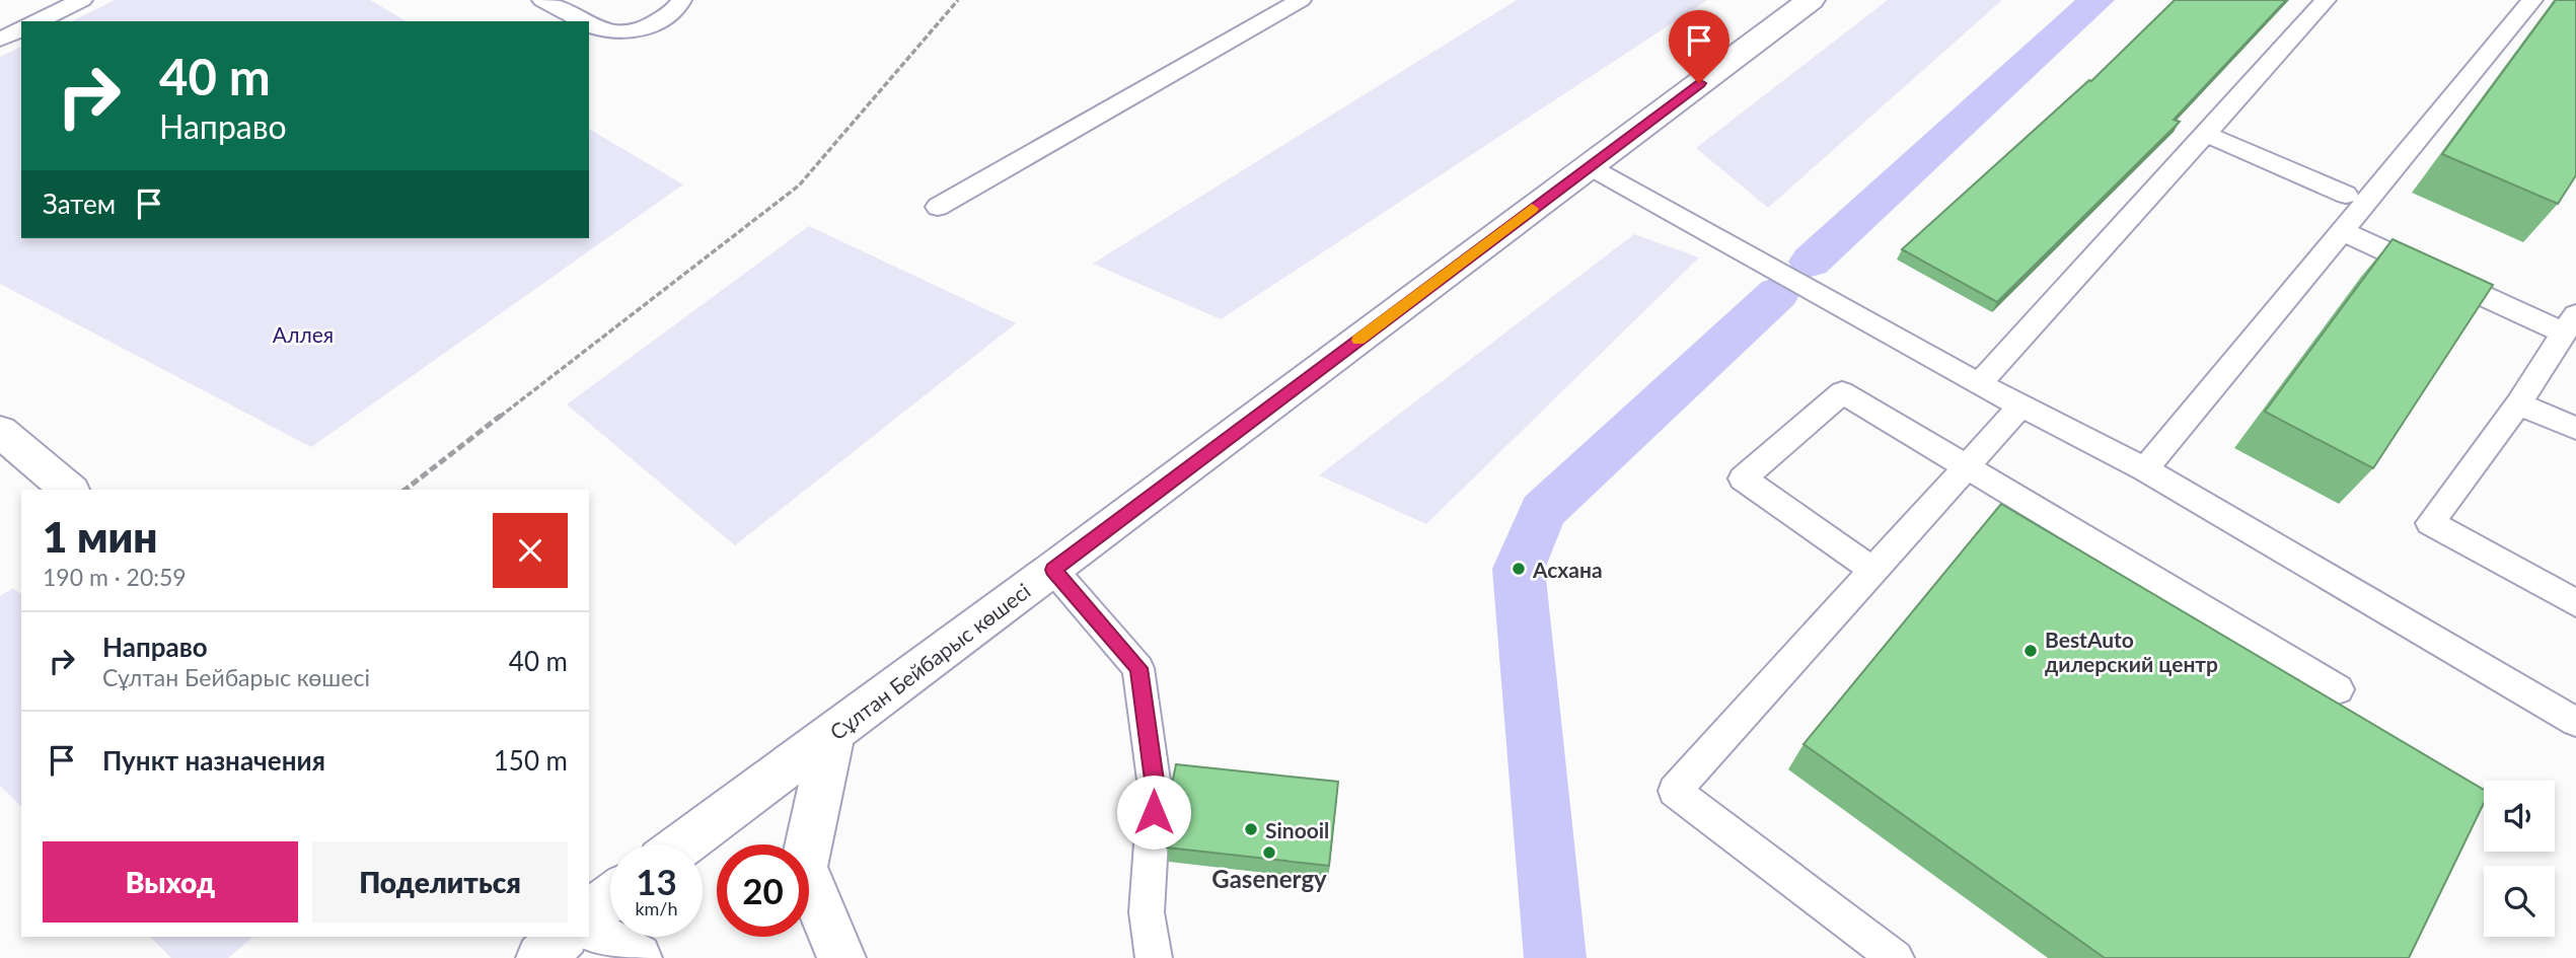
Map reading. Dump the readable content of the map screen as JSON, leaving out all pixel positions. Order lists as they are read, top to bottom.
{
  "streets": {
    "main road": ["Сұлтан Бейбарыс көшесі"]
  },
  "parks": ["Аллея"],
  "places": [
    "Асхана",
    "BestAuto дилерский центр",
    "Sinooil",
    "Gasenergy"
  ],
  "page": {
    "turn": ["40 m", "Направо"],
    "then": "Затем",
    "heading": ["1 мин", "190 m · 20:59"],
    "list": [
      {
        "name": "Направо",
        "note": "Сұлтан Бейбарыс көшесі",
        "value": "40 m"
      },
      {
        "name": "Пункт назначения",
        "value": "150 m"
      }
    ],
    "buttons": ["Выход", "Поделиться"],
    "speed": "13 km/h",
    "limit": "20"
  }
}
